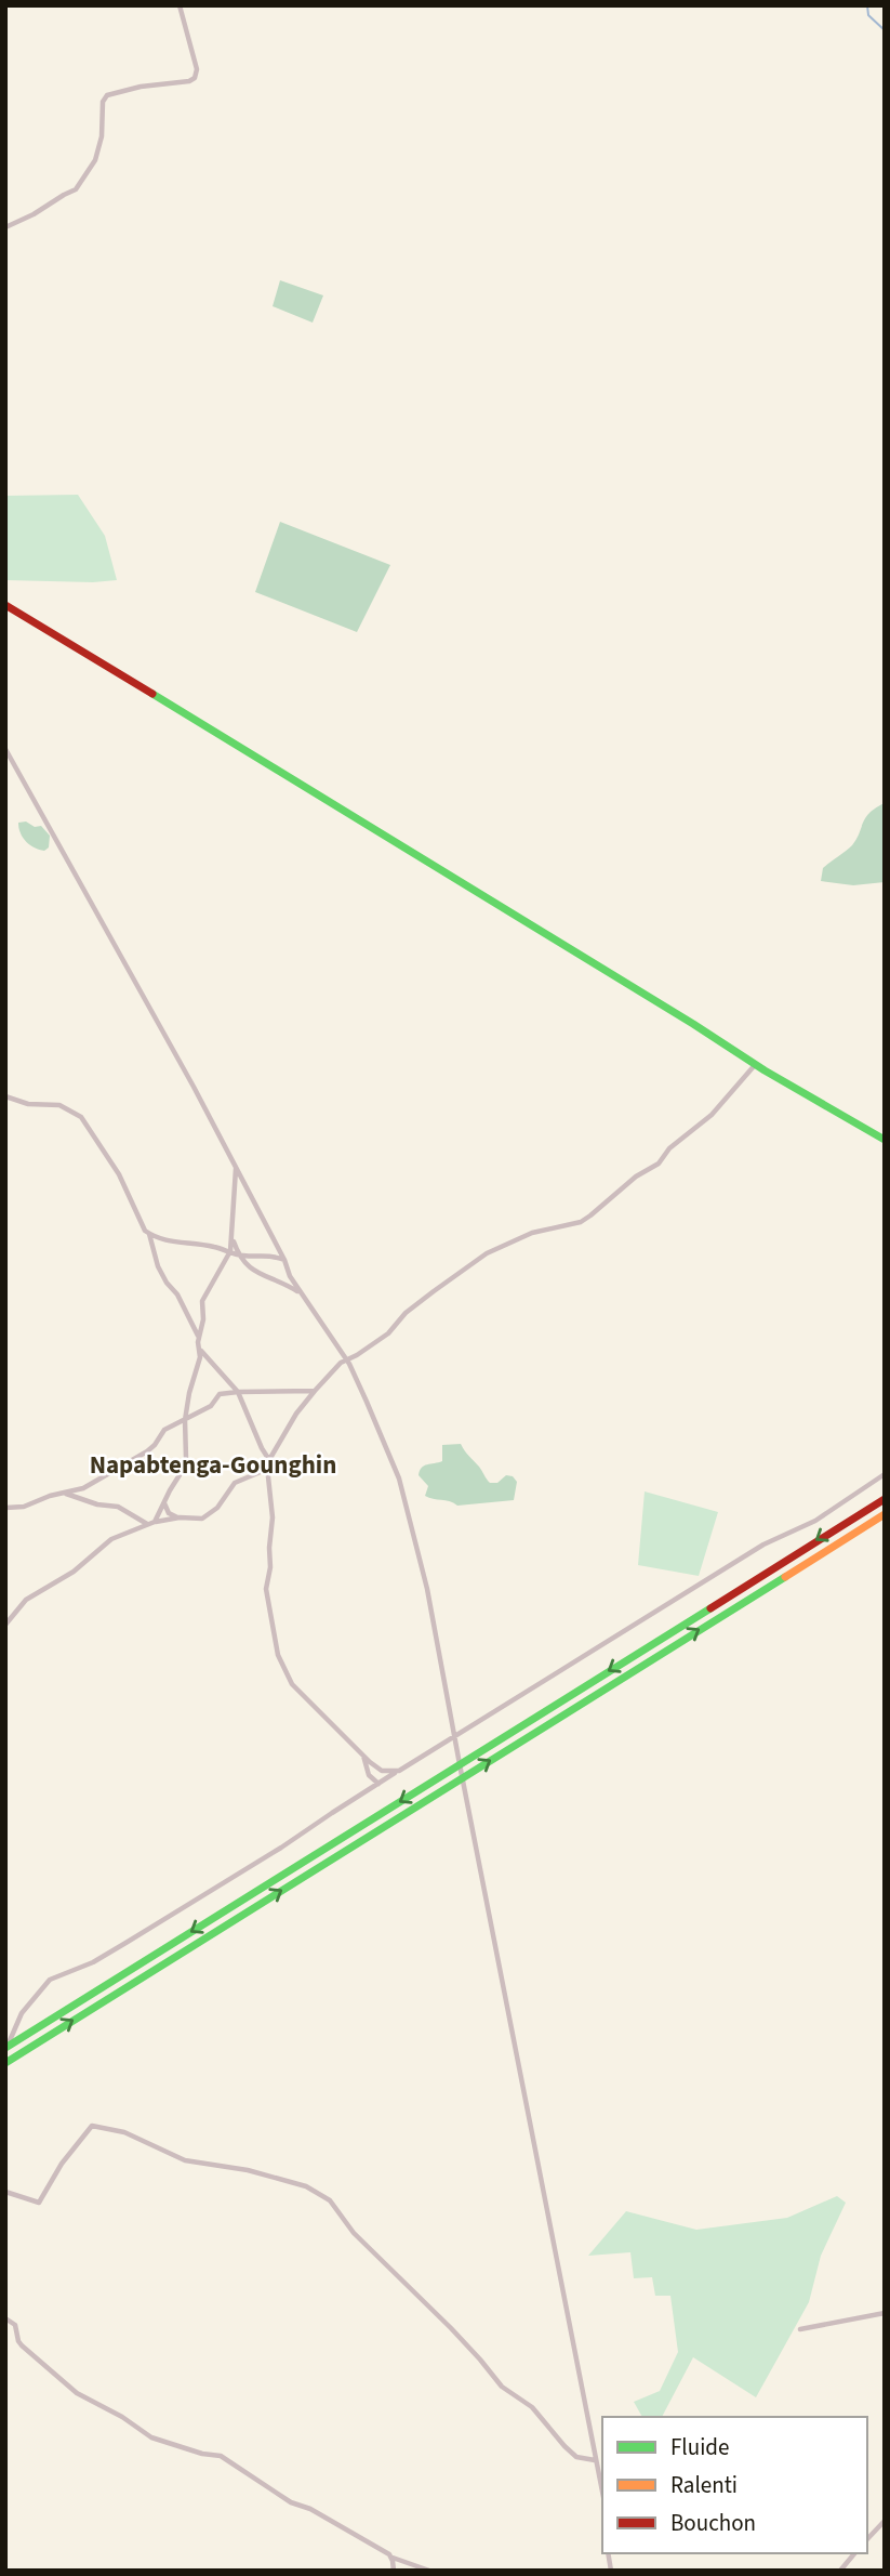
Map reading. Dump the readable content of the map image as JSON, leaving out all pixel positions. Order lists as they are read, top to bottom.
{
  "districts": ["Napabtenga-Gounghin"],
  "legend": ["Fluide", "Ralenti", "Bouchon"]
}
